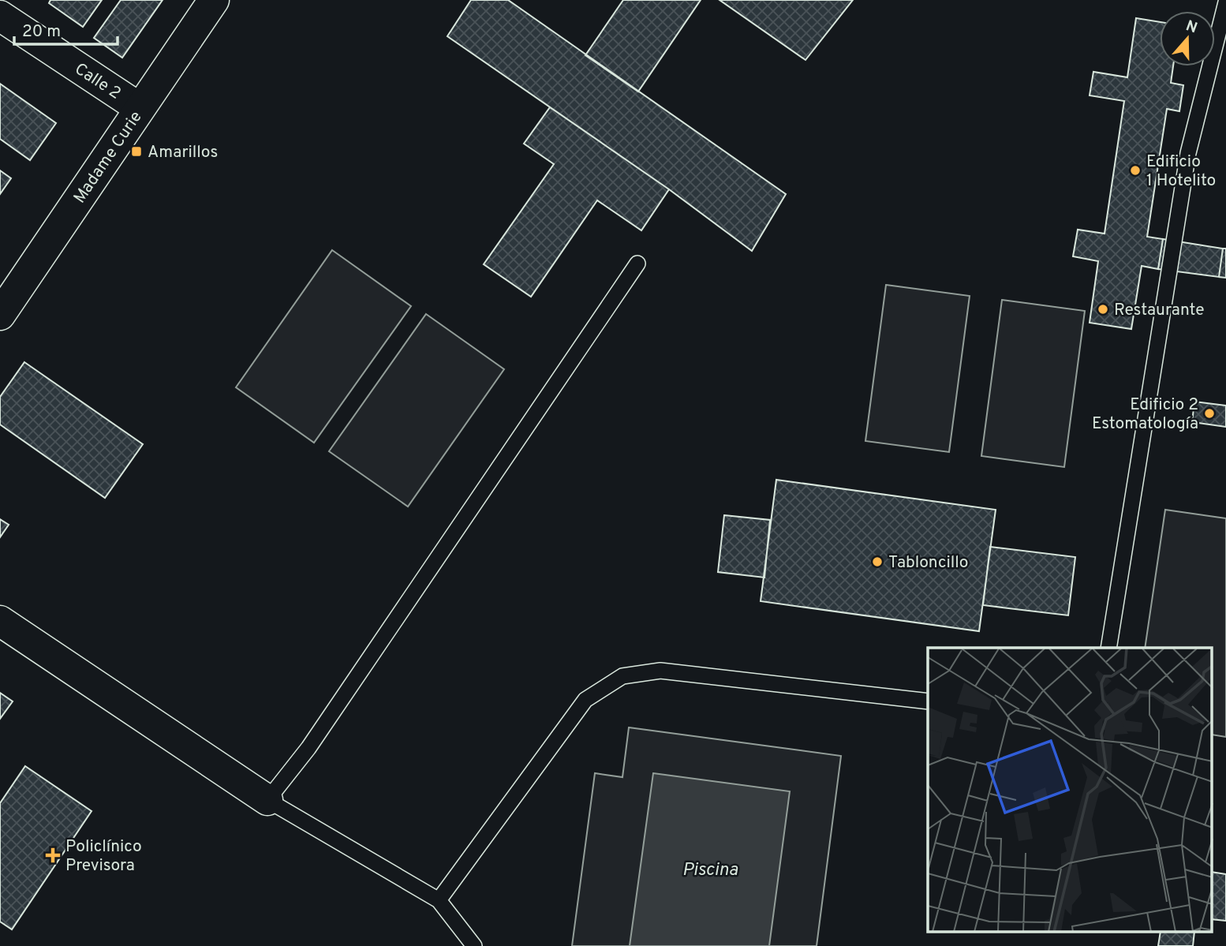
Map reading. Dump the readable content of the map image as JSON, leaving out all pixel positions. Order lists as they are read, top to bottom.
{
  "streets": {
    "street": ["Calle 2", "Madame Curie"]
  },
  "crossings": [
    ["Calle 2", "Madame Curie"]
  ],
  "water": ["Piscina"],
  "places": {
    "transit": ["Amarillos"],
    "other": [
      "Edificio 1 Hotelito",
      "Restaurante",
      "Edificio 2 Estomatología",
      "Tabloncillo"
    ],
    "health": ["Policlínico Previsora"]
  },
  "scale_bar": "20 m",
  "north": "top"
}
